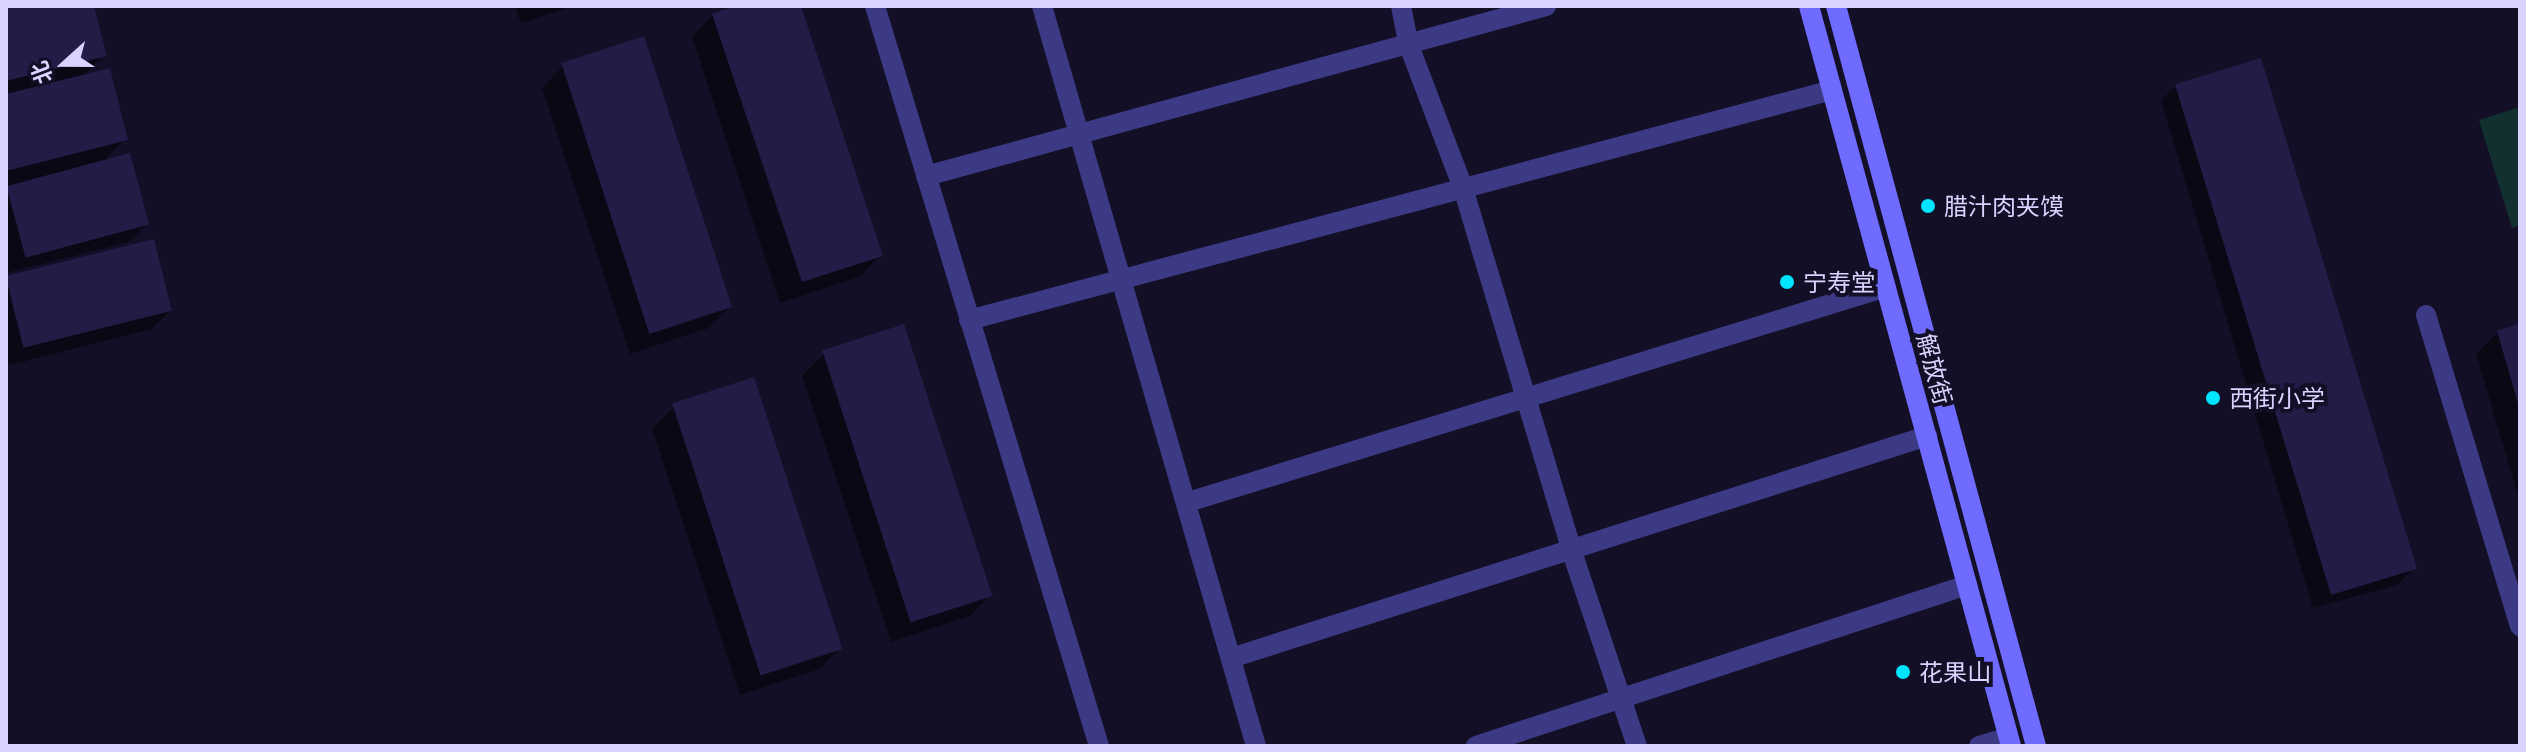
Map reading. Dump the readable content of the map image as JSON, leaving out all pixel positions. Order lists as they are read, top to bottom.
{
  "streets": {
    "main road": ["解放街"]
  },
  "places": [
    "腊汁肉夹馍",
    "宁寿堂",
    "西街小学",
    "花果山"
  ],
  "north": "left"
}
